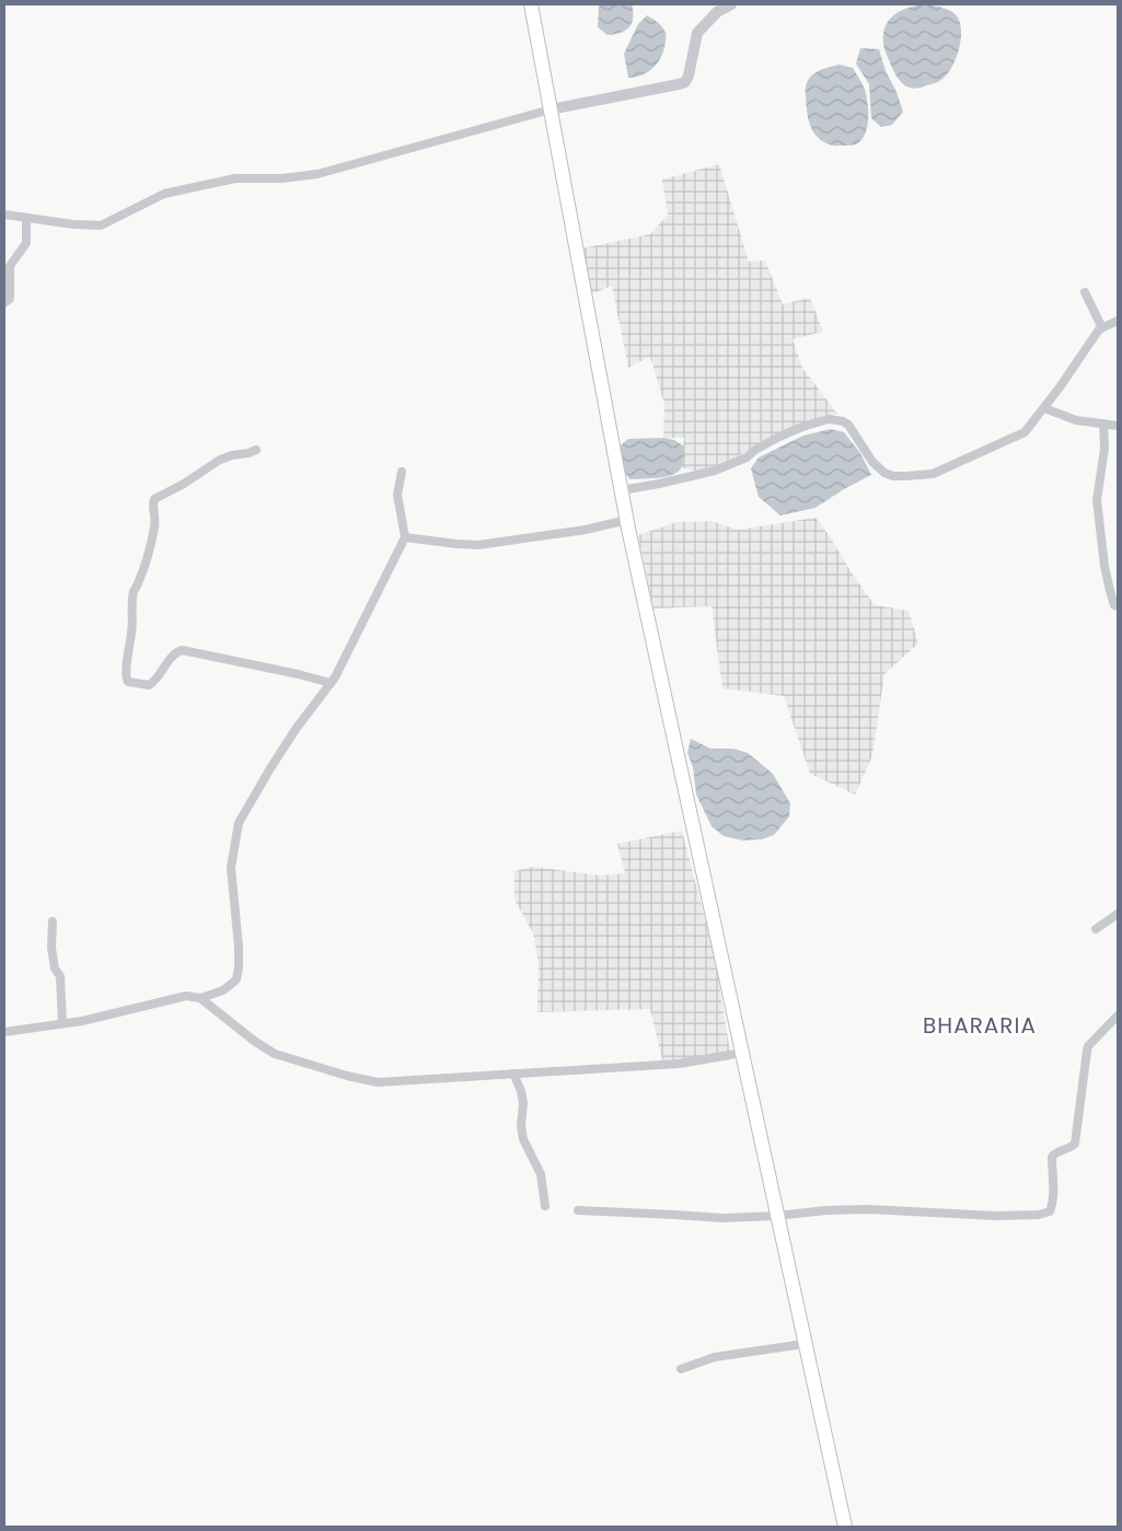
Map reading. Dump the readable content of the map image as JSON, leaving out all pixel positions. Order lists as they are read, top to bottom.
{
  "districts": ["BHARARIA"]
}
